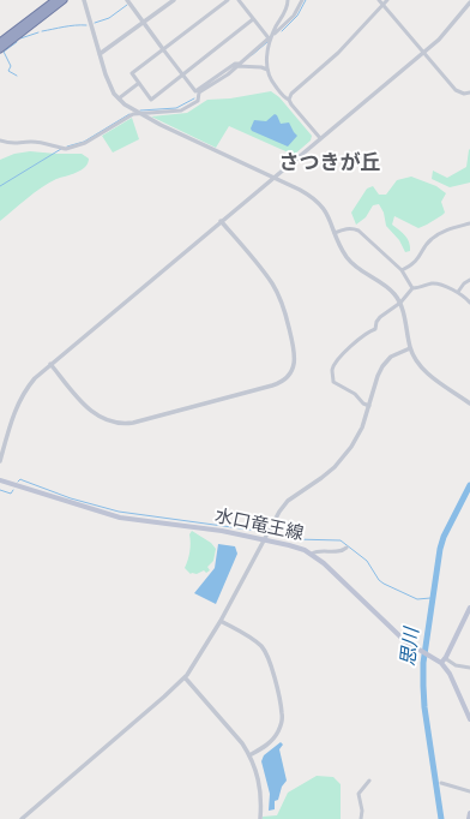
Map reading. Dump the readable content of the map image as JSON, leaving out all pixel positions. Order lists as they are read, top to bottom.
{
  "streets": {
    "main road": ["水口竜王線"]
  },
  "districts": ["さつきが丘"],
  "water": ["思川"]
}
